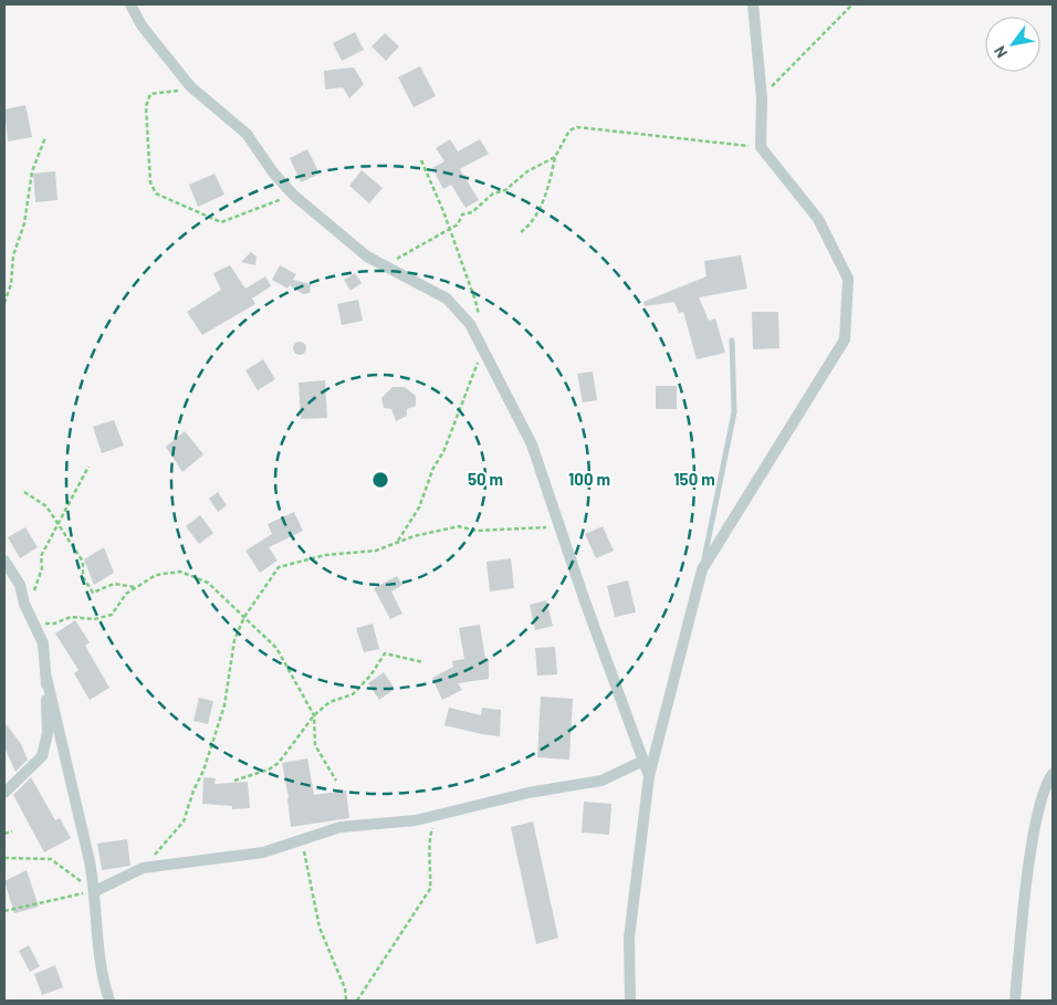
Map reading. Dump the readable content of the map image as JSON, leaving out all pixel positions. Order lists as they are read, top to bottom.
{
  "north": "bottom left",
  "rings": ["50 m", "100 m", "150 m"]
}
